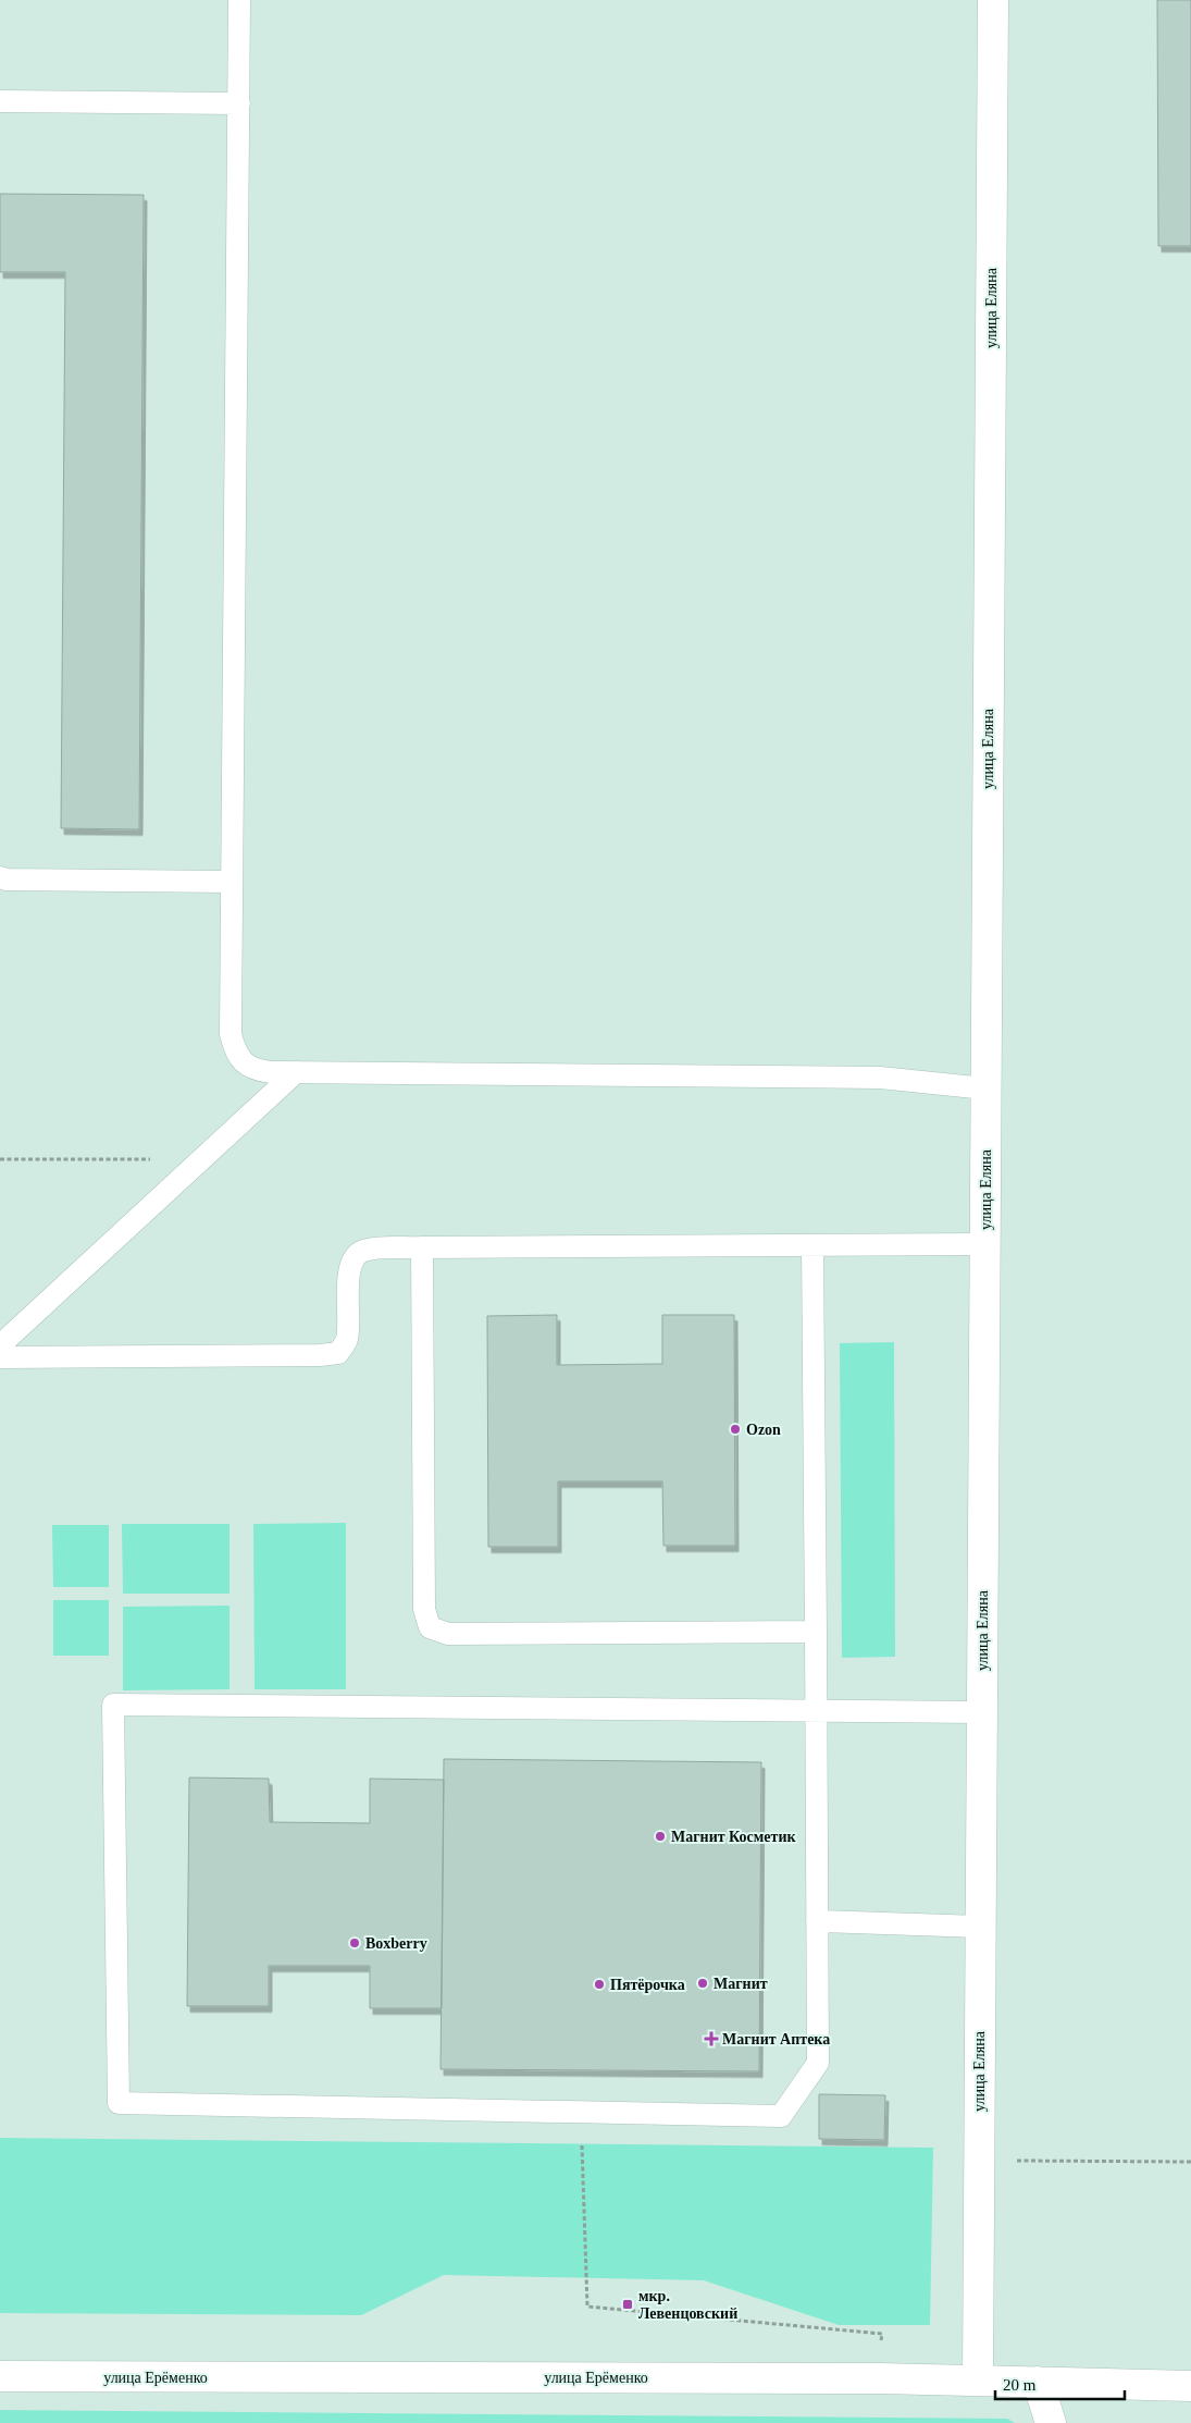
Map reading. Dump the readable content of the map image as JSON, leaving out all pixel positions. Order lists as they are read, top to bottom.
{
  "streets": {
    "street": ["улица Еляна", "улица Ерёменко"]
  },
  "crossings": [
    ["улица Еляна", "улица Ерёменко"]
  ],
  "places": {
    "other": [
      "Ozon",
      "Магнит Косметик",
      "Boxberry",
      "Магнит",
      "Пятёрочка"
    ],
    "health": ["Магнит Аптека"],
    "transit": ["мкр. Левенцовский"]
  },
  "scale_bar": "20 m"
}
